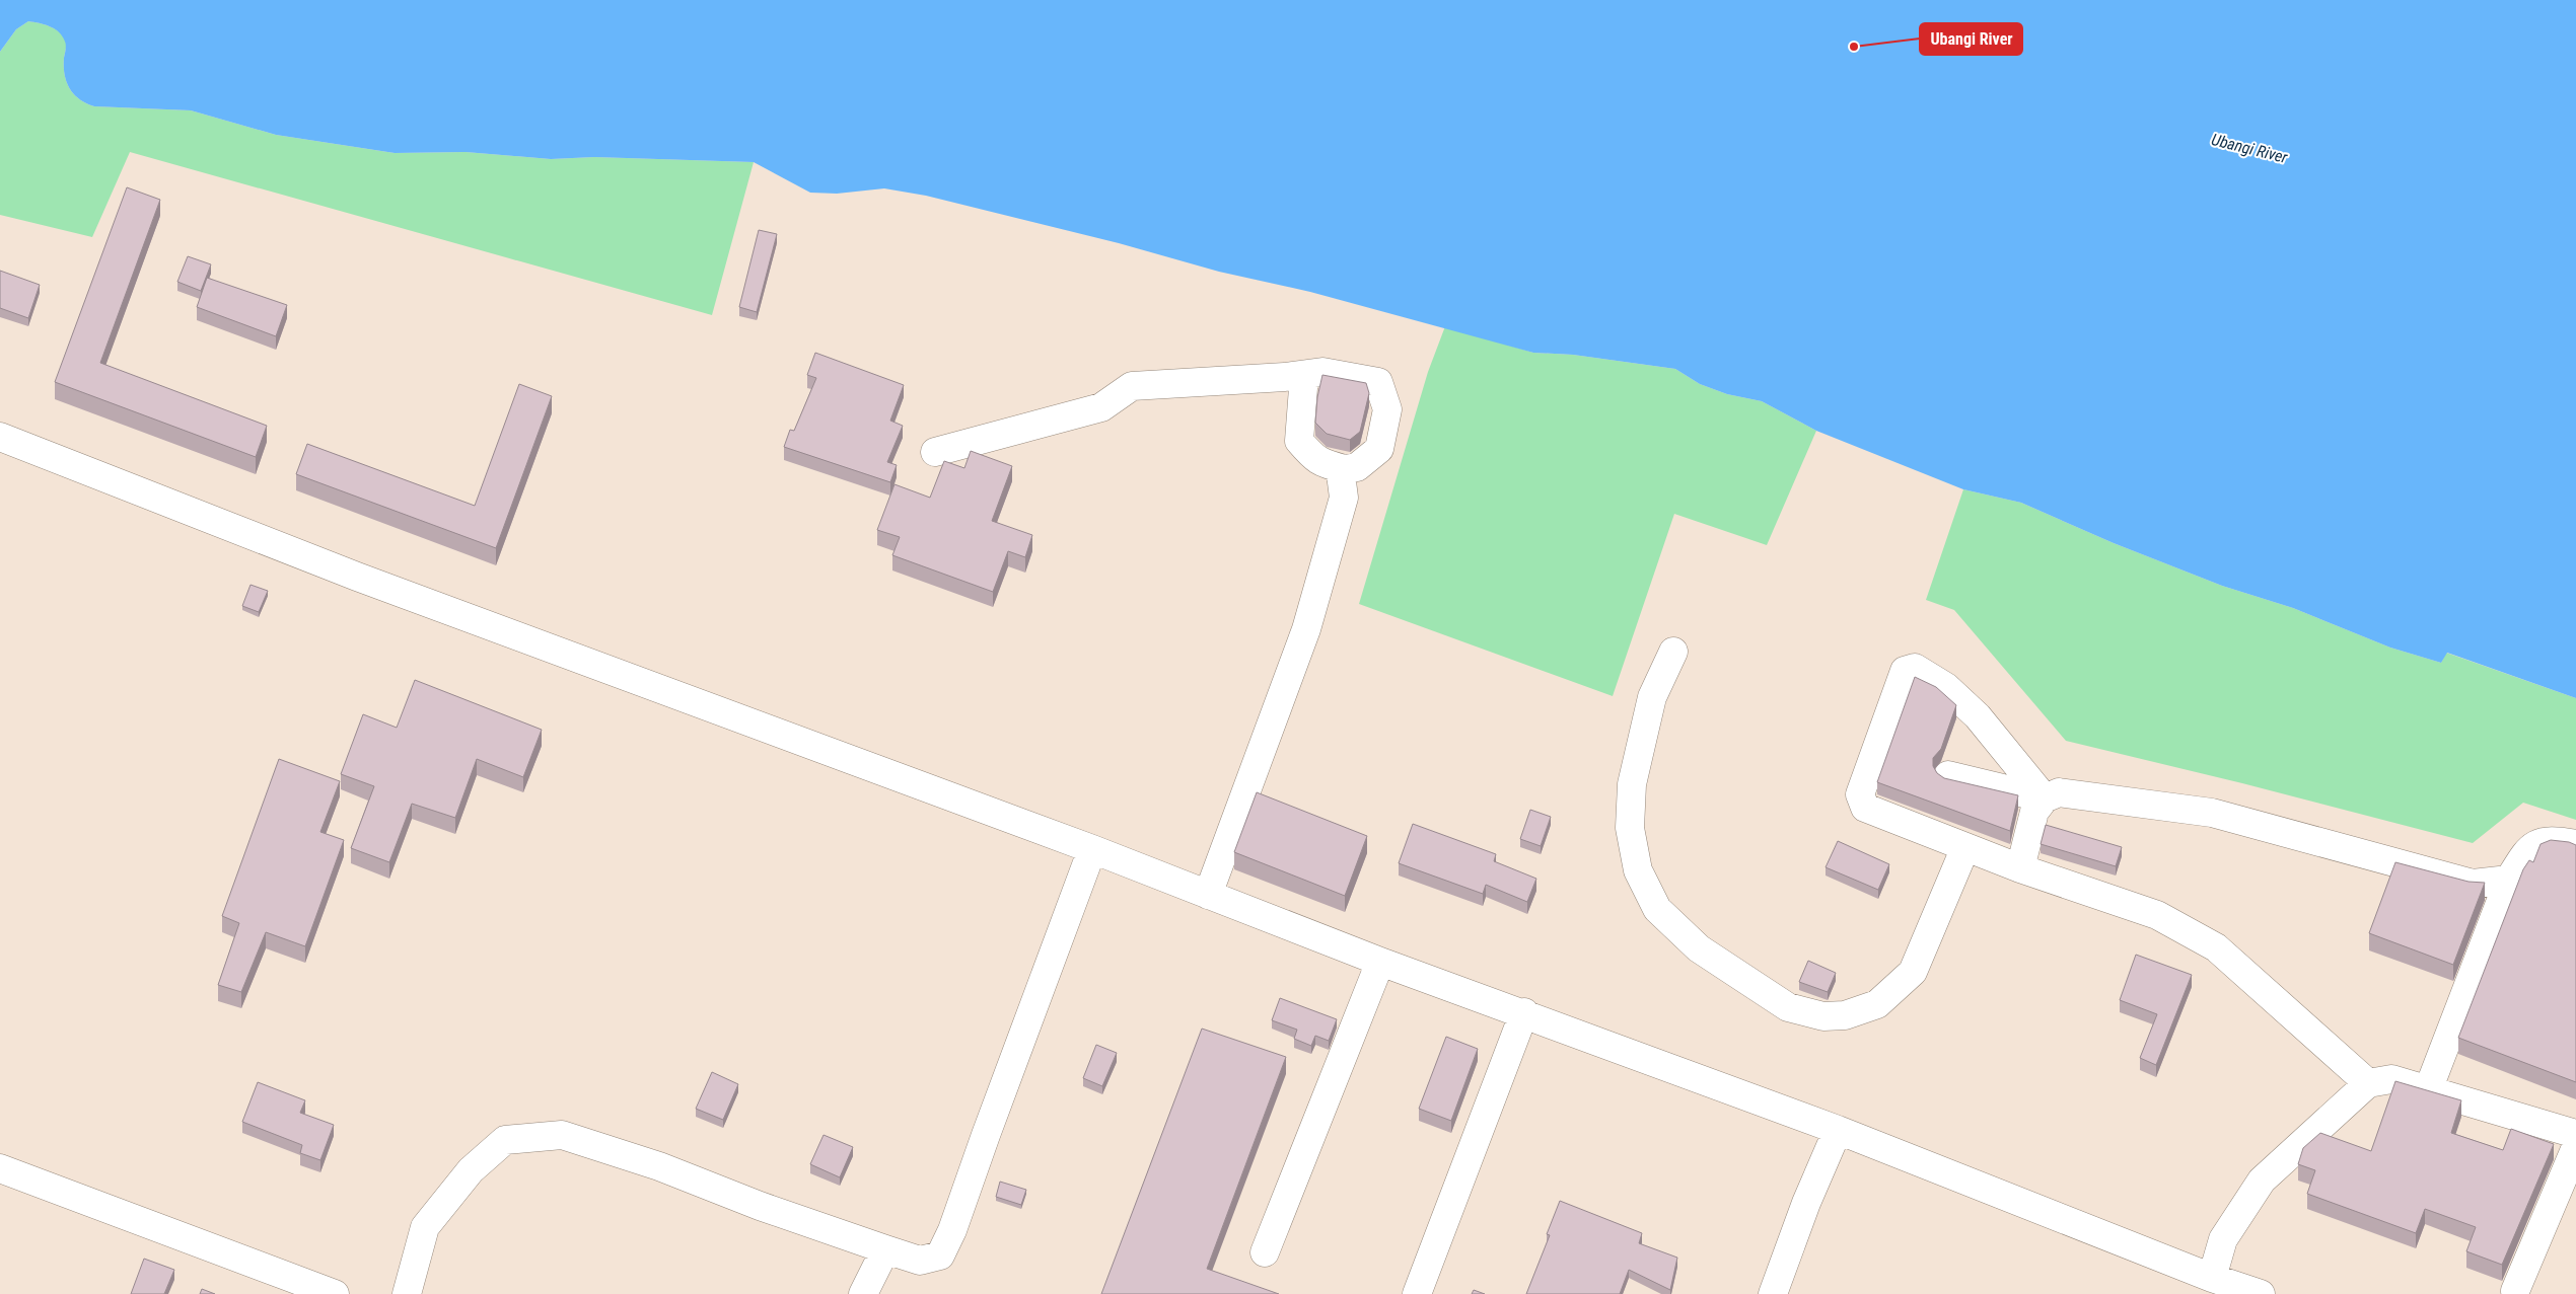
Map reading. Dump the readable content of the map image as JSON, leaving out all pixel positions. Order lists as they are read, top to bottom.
{
  "water": ["Ubangi River"],
  "places": ["Ubangi River"]
}
